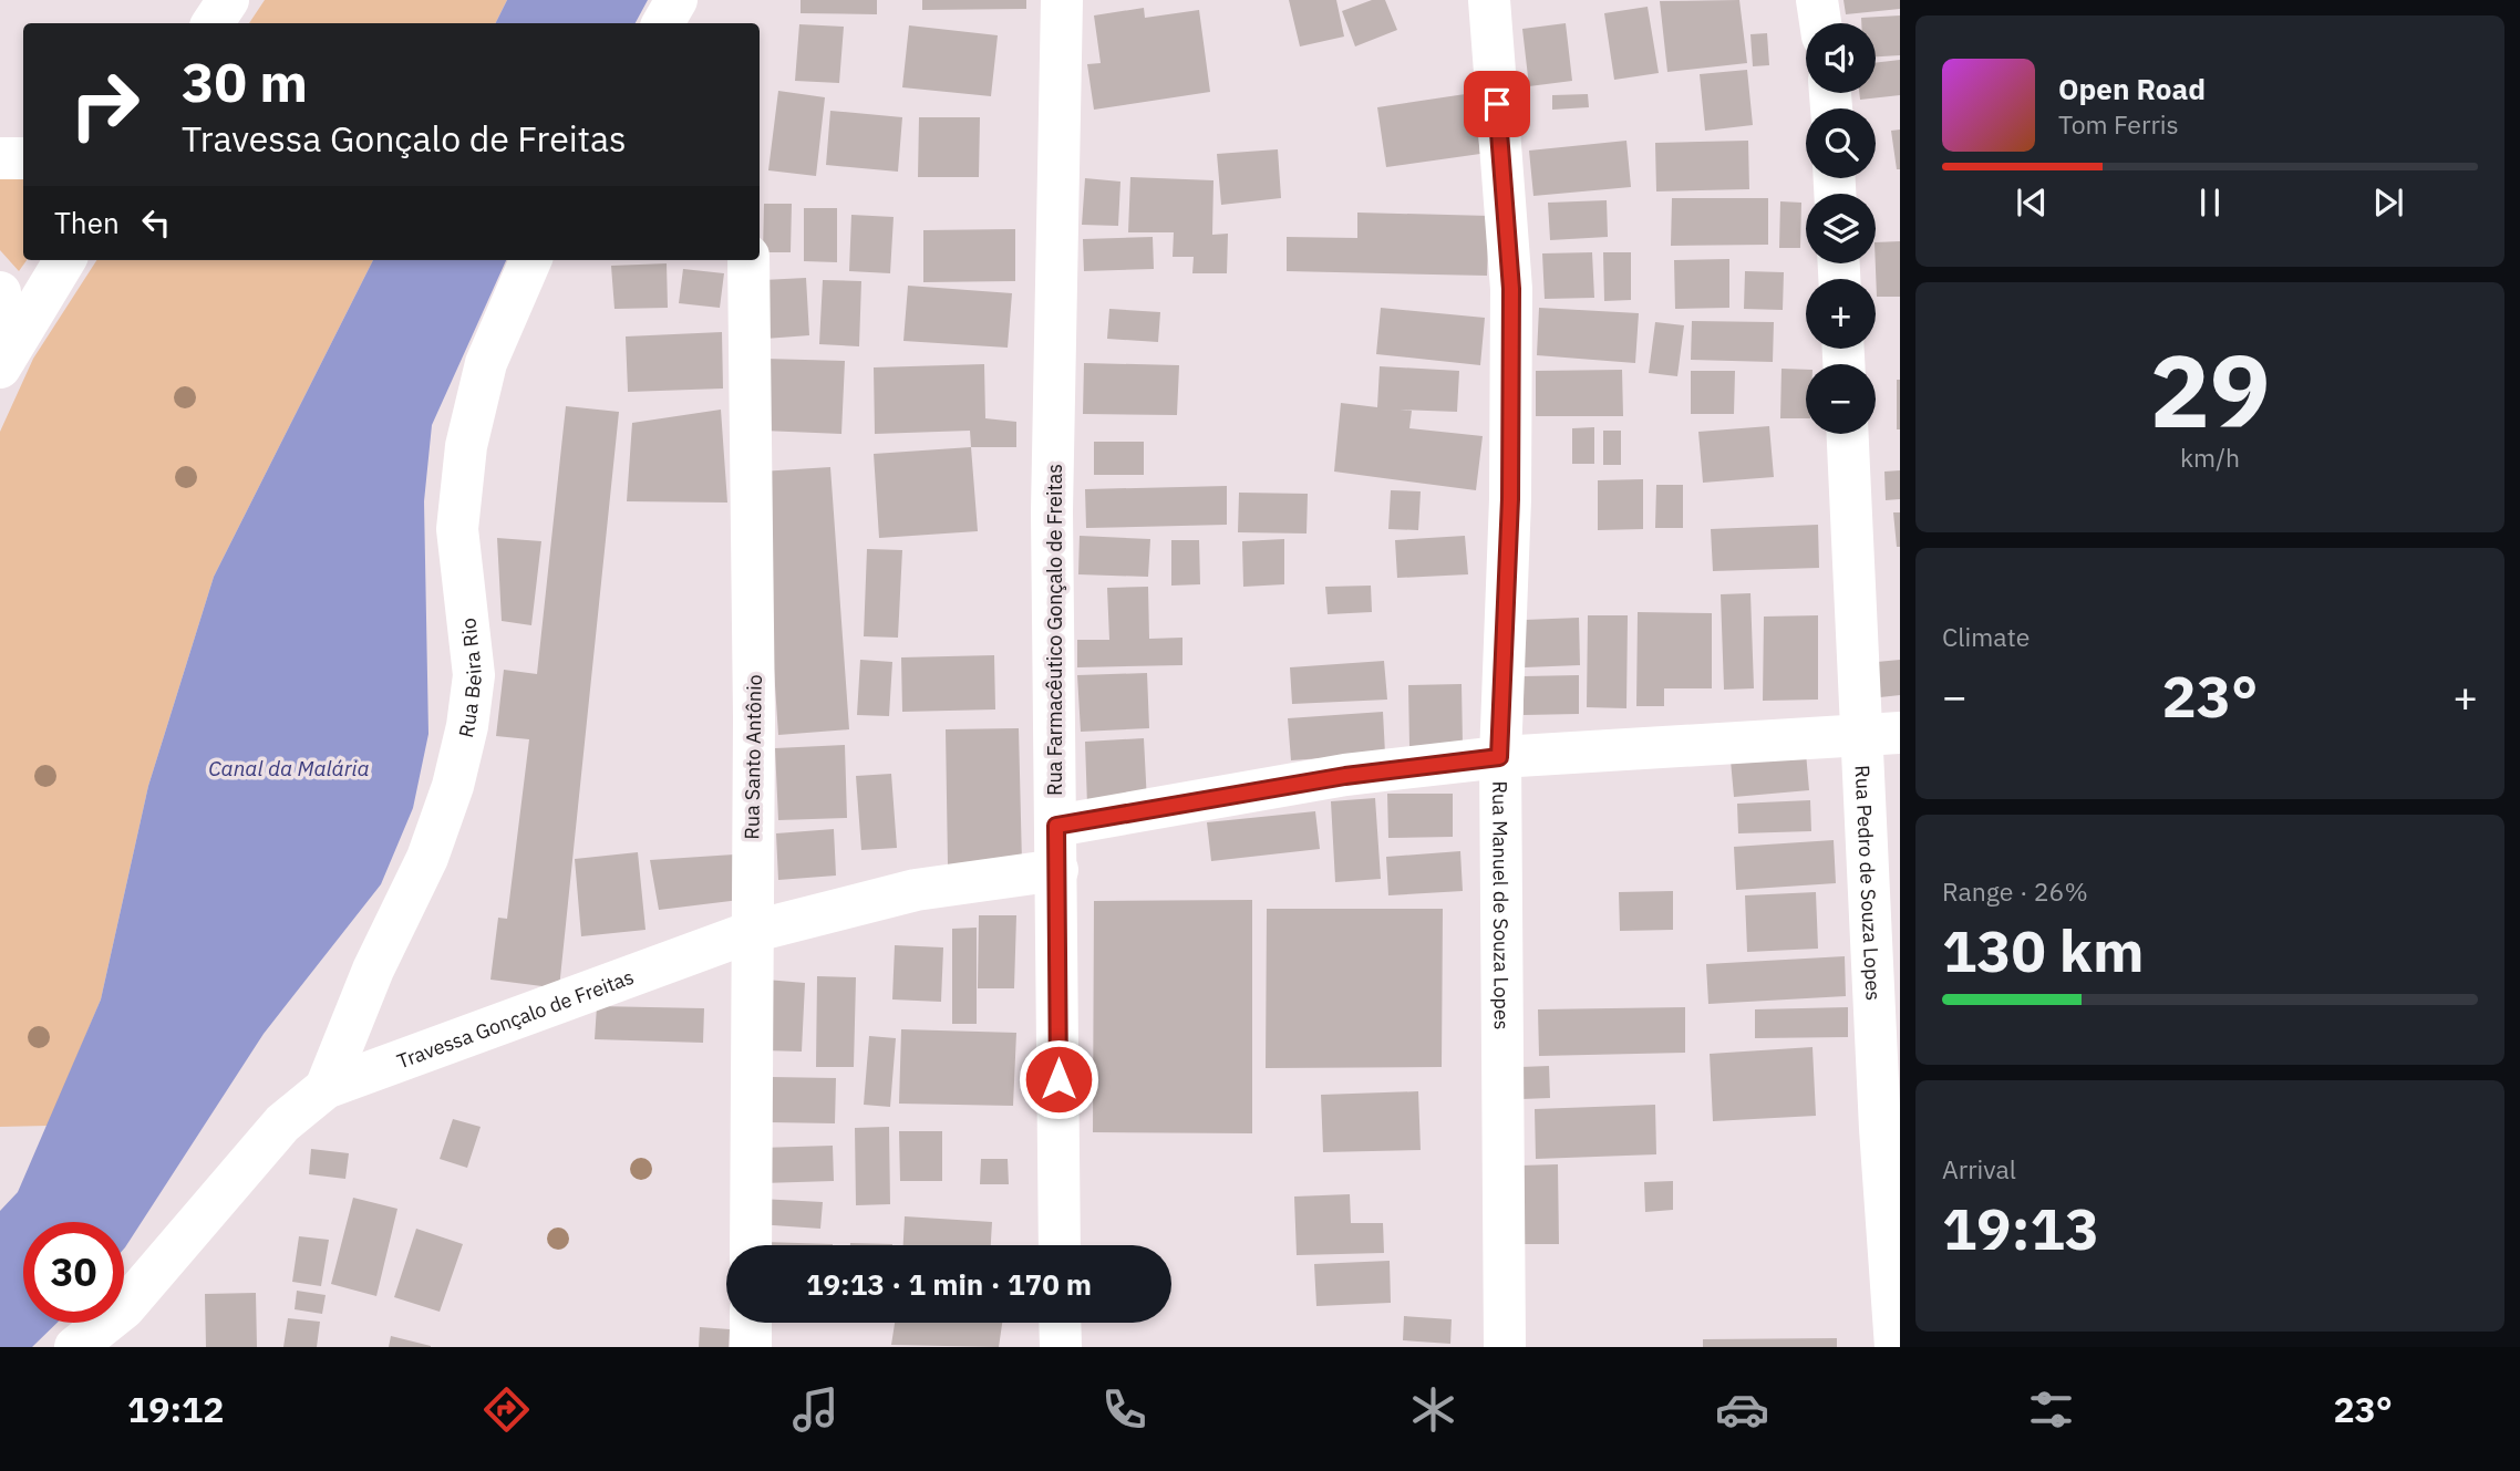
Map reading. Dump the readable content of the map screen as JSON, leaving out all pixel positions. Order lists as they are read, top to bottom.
{
  "streets": {
    "street": [
      "Rua Farmacêutico Gonçalo de Freitas",
      "Rua Beira Rio",
      "Rua Santo Antônio",
      "Rua Pedro de Souza Lopes",
      "Rua Manuel de Souza Lopes",
      "Travessa Gonçalo de Freitas"
    ]
  },
  "crossings": [
    ["Rua Farmacêutico Gonçalo de Freitas", "Travessa Gonçalo de Freitas"],
    ["Rua Beira Rio", "Travessa Gonçalo de Freitas"],
    ["Rua Santo Antônio", "Travessa Gonçalo de Freitas"]
  ],
  "water": ["Canal da Malária"],
  "page": {
    "map_buttons": ["+", "−"],
    "turn": ["30 m", "Travessa Gonçalo de Freitas"],
    "song": ["Open Road", "Tom Ferris"],
    "then": "Then",
    "tile": [
      ["29", "km/h"],
      "Climate",
      ["Range · 26%", "130 km"],
      ["Arrival", "19:13"]
    ],
    "heat": ["−", "23°", "+"],
    "limit": "30",
    "trip": "19:13 · 1 min · 170 m",
    "tabs": ["19:12", "23°"]
  }
}
